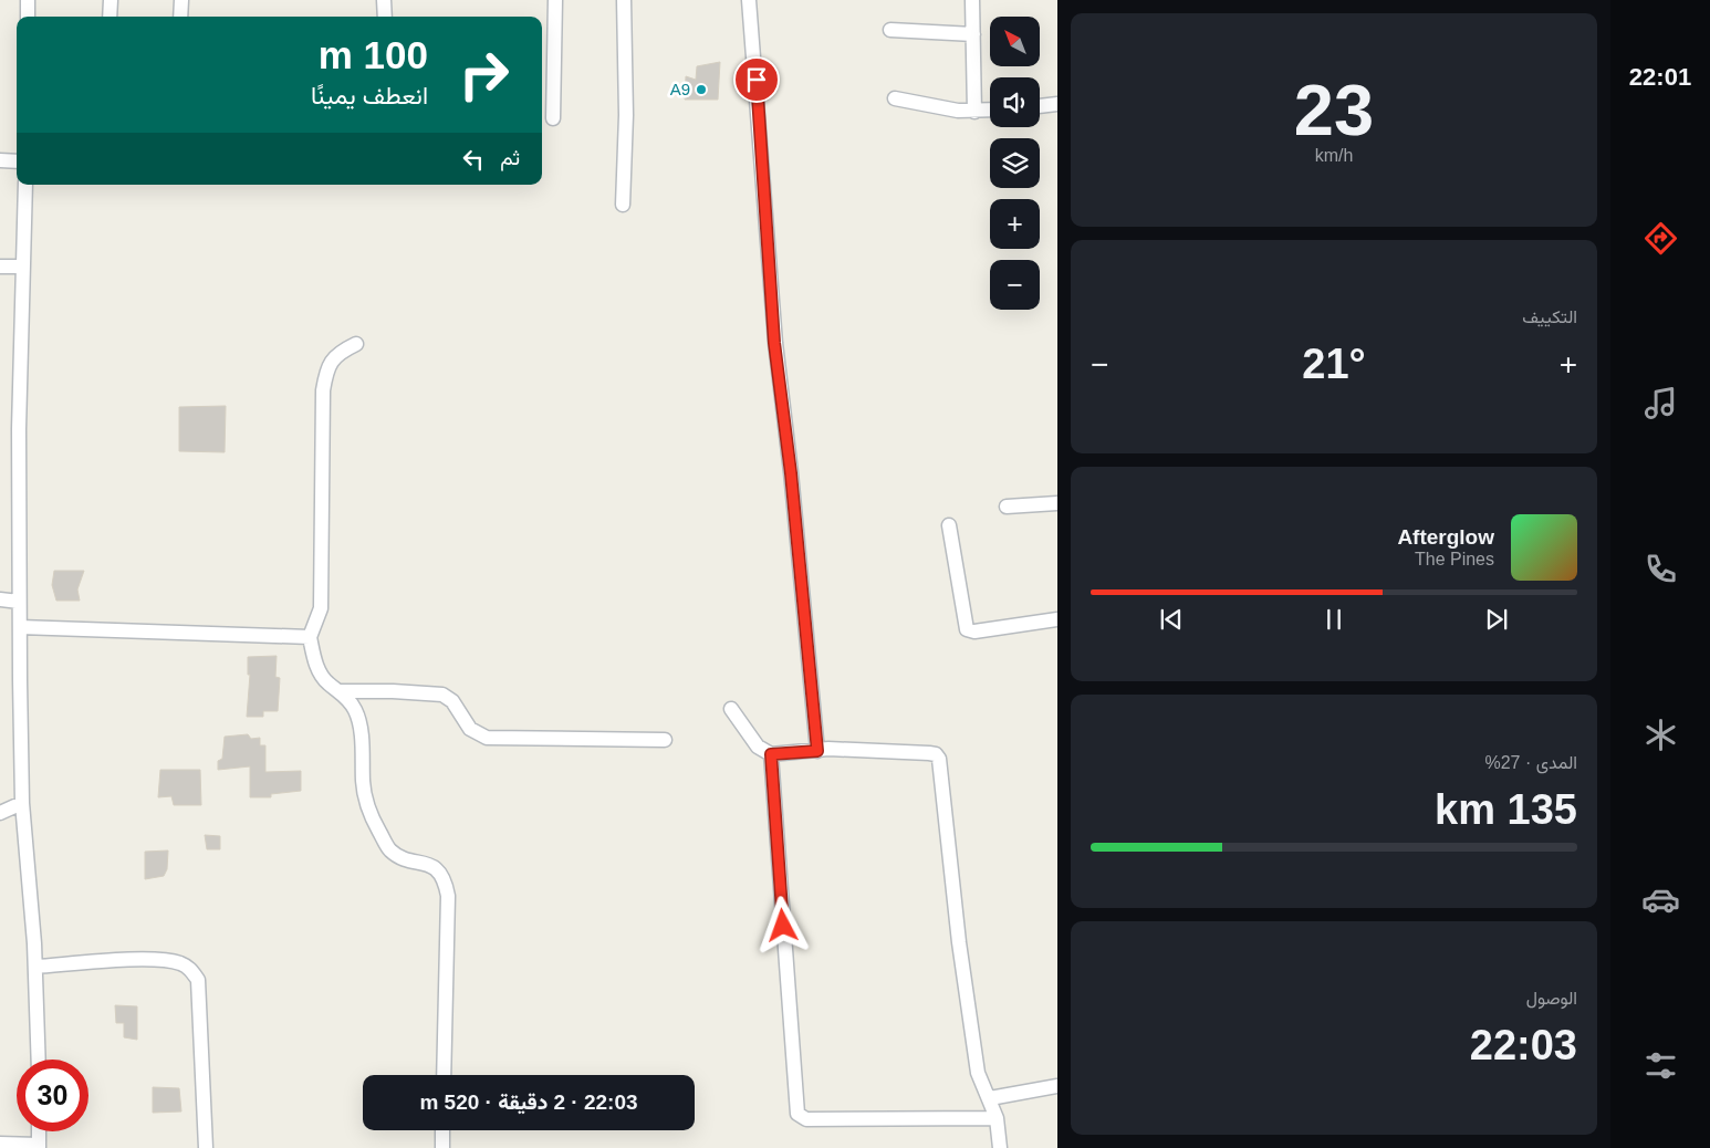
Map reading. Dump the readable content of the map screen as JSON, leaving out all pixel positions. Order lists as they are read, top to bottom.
{
  "places": ["A9"],
  "north": "top left",
  "page": {
    "tabs": "22:01",
    "tile": [
      ["23", "km/h"],
      "التكييف",
      ["المدى · 27%", "135 km"],
      ["الوصول", "22:03"]
    ],
    "map_buttons": ["+", "−"],
    "turn": ["100 m", "انعطف يمينًا"],
    "then": "ثم",
    "heat": ["−", "21°", "+"],
    "song": ["Afterglow", "The Pines"],
    "limit": "30",
    "trip": "22:03 · 2 دقيقة · 520 m"
  }
}
